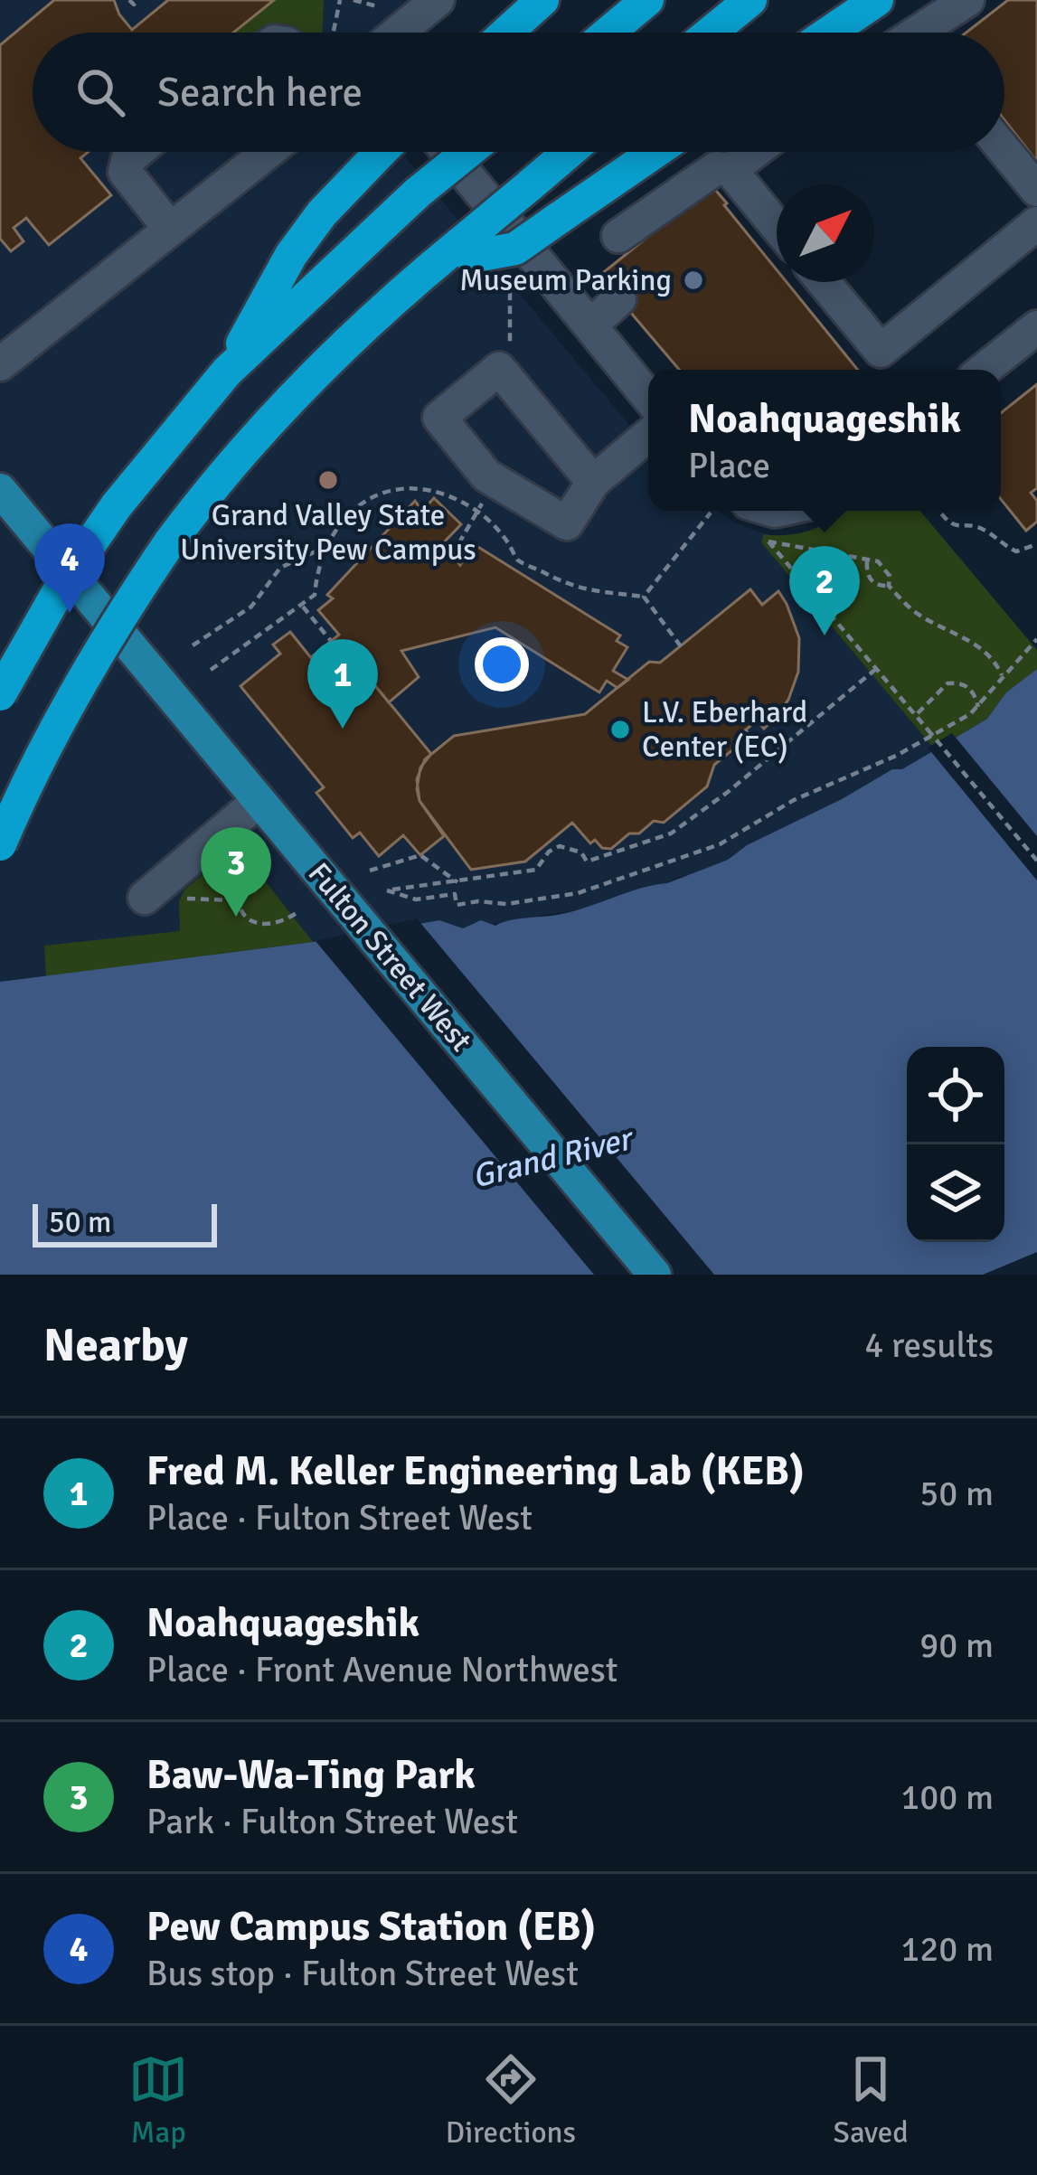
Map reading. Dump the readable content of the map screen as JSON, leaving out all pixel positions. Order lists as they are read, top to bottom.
{
  "streets": {
    "main road": ["Fulton Street West"]
  },
  "water": ["Grand River"],
  "places": ["Museum Parking", "Grand Valley State University Pew Campus", "L.V. Eberhard Center (EC)"],
  "scale_bar": "50 m",
  "north": "top right",
  "page": {
    "search": "Search here",
    "popup": ["Noahquageshik", "Place"],
    "pins": [
      "4",
      "2",
      "1",
      "3"
    ],
    "scale": "50 m",
    "heading": ["Nearby", "4 results"],
    "list": [
      {
        "mark": "1",
        "name": "Fred M. Keller Engineering Lab (KEB)",
        "note": "Place · Fulton Street West",
        "value": "50 m"
      },
      {
        "mark": "2",
        "name": "Noahquageshik",
        "note": "Place · Front Avenue Northwest",
        "value": "90 m"
      },
      {
        "mark": "3",
        "name": "Baw-Wa-Ting Park",
        "note": "Park · Fulton Street West",
        "value": "100 m"
      },
      {
        "mark": "4",
        "name": "Pew Campus Station (EB)",
        "note": "Bus stop · Fulton Street West",
        "value": "120 m"
      }
    ],
    "nav": ["Map", "Directions", "Saved"]
  }
}
